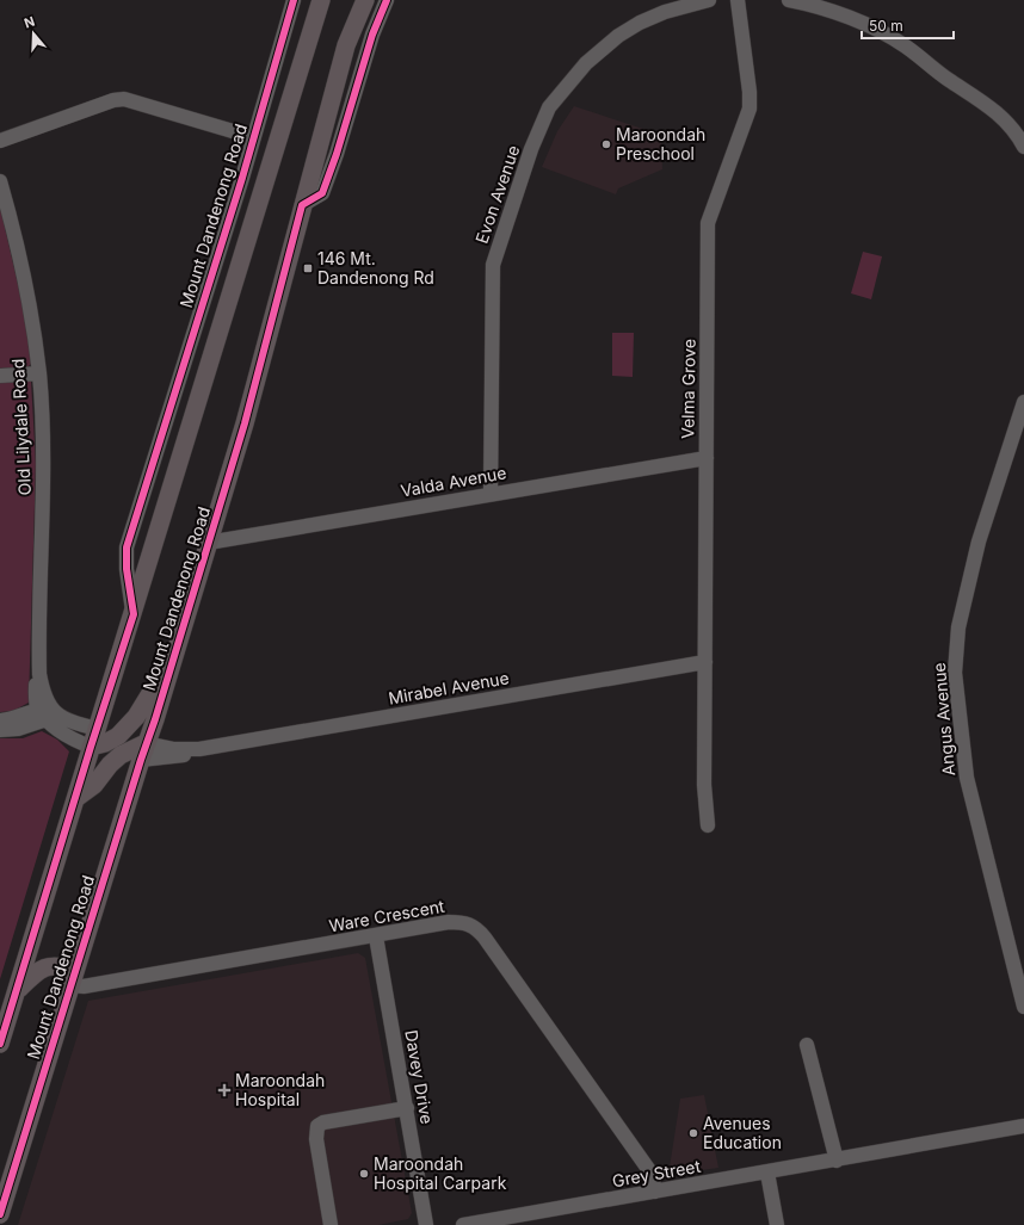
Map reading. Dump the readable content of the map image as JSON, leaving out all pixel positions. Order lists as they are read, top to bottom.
{
  "streets": {
    "main road": ["Mount Dandenong Road"],
    "street": [
      "Evon Avenue",
      "Velma Grove",
      "Old Lilydale Road",
      "Valda Avenue",
      "Mirabel Avenue",
      "Angus Avenue",
      "Ware Crescent",
      "Davey Drive",
      "Grey Street"
    ]
  },
  "crossings": [
    ["Evon Avenue", "Valda Avenue"],
    ["Mount Dandenong Road", "Old Lilydale Road"],
    ["Mount Dandenong Road", "Valda Avenue"],
    ["Mount Dandenong Road", "Mirabel Avenue"],
    ["Mount Dandenong Road", "Ware Crescent"],
    ["Velma Grove", "Valda Avenue"],
    ["Velma Grove", "Mirabel Avenue"],
    ["Ware Crescent", "Davey Drive"],
    ["Ware Crescent", "Grey Street"]
  ],
  "places": {
    "other": ["Maroondah Preschool", "Avenues Education", "Maroondah Hospital Carpark"],
    "transit": ["146 Mt. Dandenong Rd"],
    "health": ["Maroondah Hospital"]
  },
  "scale_bar": "50 m",
  "north": "top"
}
